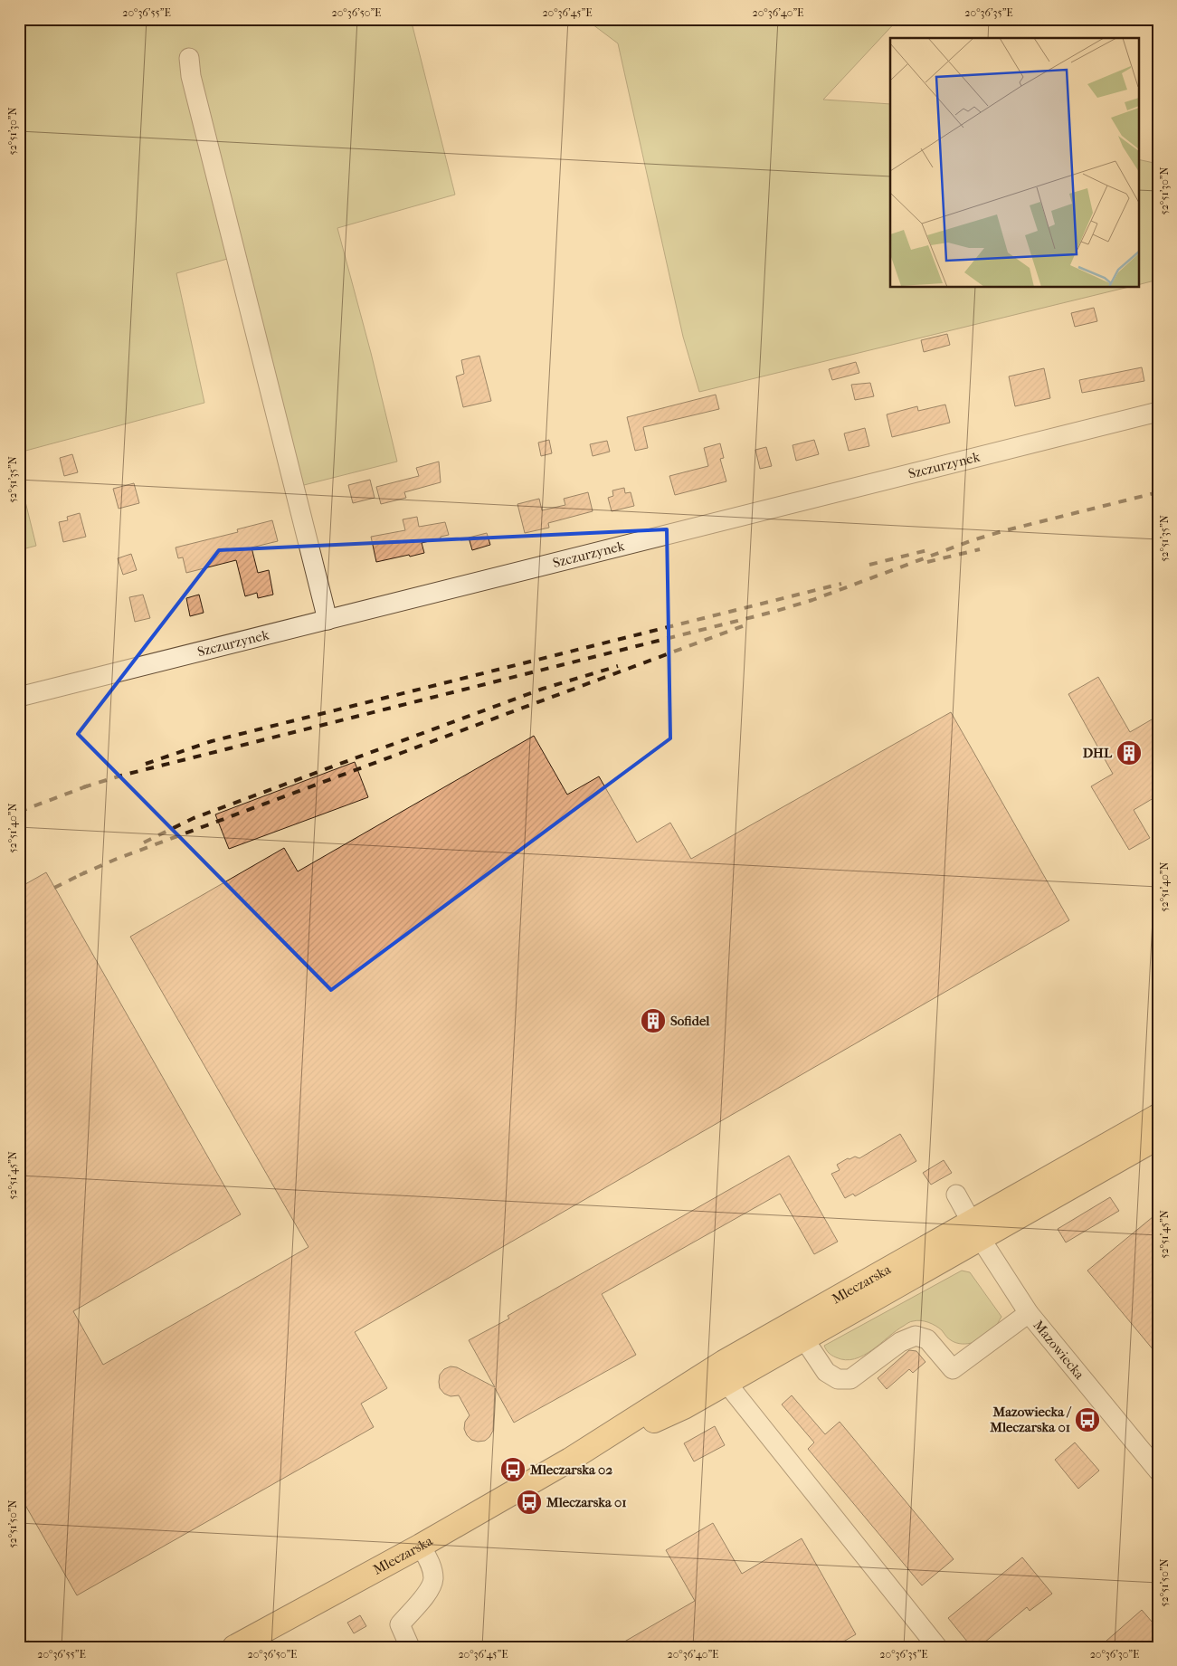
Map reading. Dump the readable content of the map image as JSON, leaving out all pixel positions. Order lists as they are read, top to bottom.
{
  "streets": {
    "main road": ["Mleczarska"],
    "street": ["Szczurzynek", "Mazowiecka"]
  },
  "crossings": [
    ["Mleczarska", "Mazowiecka"]
  ],
  "places": {
    "building": ["DHL", "Sofidel"],
    "bus stop": ["Mazowiecka / Mleczarska 01", "Mleczarska 02", "Mleczarska 01"]
  },
  "coordinates": [
    "20°36'55\"E",
    "20°36'50\"E",
    "20°36'45\"E",
    "20°36'40\"E",
    "20°36'35\"E",
    "52°51'30\"N",
    "52°51'35\"N",
    "52°51'40\"N",
    "52°51'45\"N",
    "52°51'50\"N",
    "20°36'30\"E"
  ]
}
